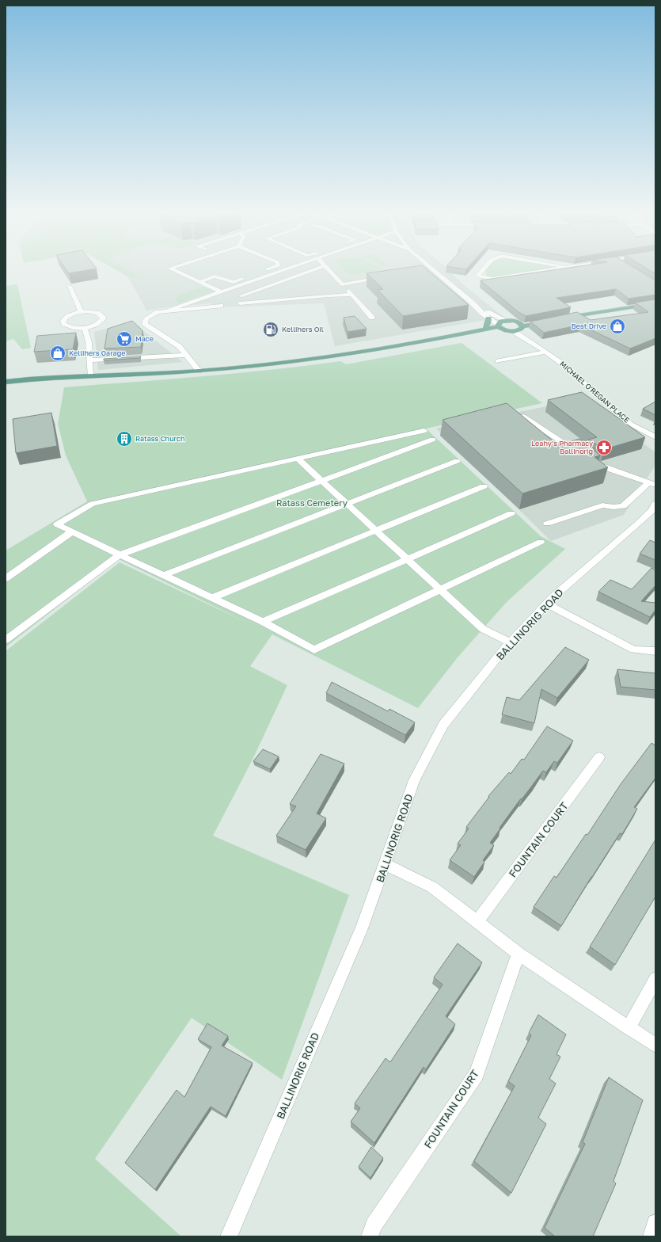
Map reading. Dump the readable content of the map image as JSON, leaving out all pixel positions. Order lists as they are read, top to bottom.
{
  "streets": {
    "street": ["MICHAEL O'REGAN PLACE", "BALLINORIG ROAD", "FOUNTAIN COURT"]
  },
  "parks": ["Ratass Cemetery"],
  "places": {
    "shop": ["Best Drive", "Kellihers Garage"],
    "fuel station": ["Kellihers Oil"],
    "supermarket": ["Mace"],
    "building": ["Ratass Church"],
    "pharmacy": ["Leahy's Pharmacy Ballinorig"]
  }
}
